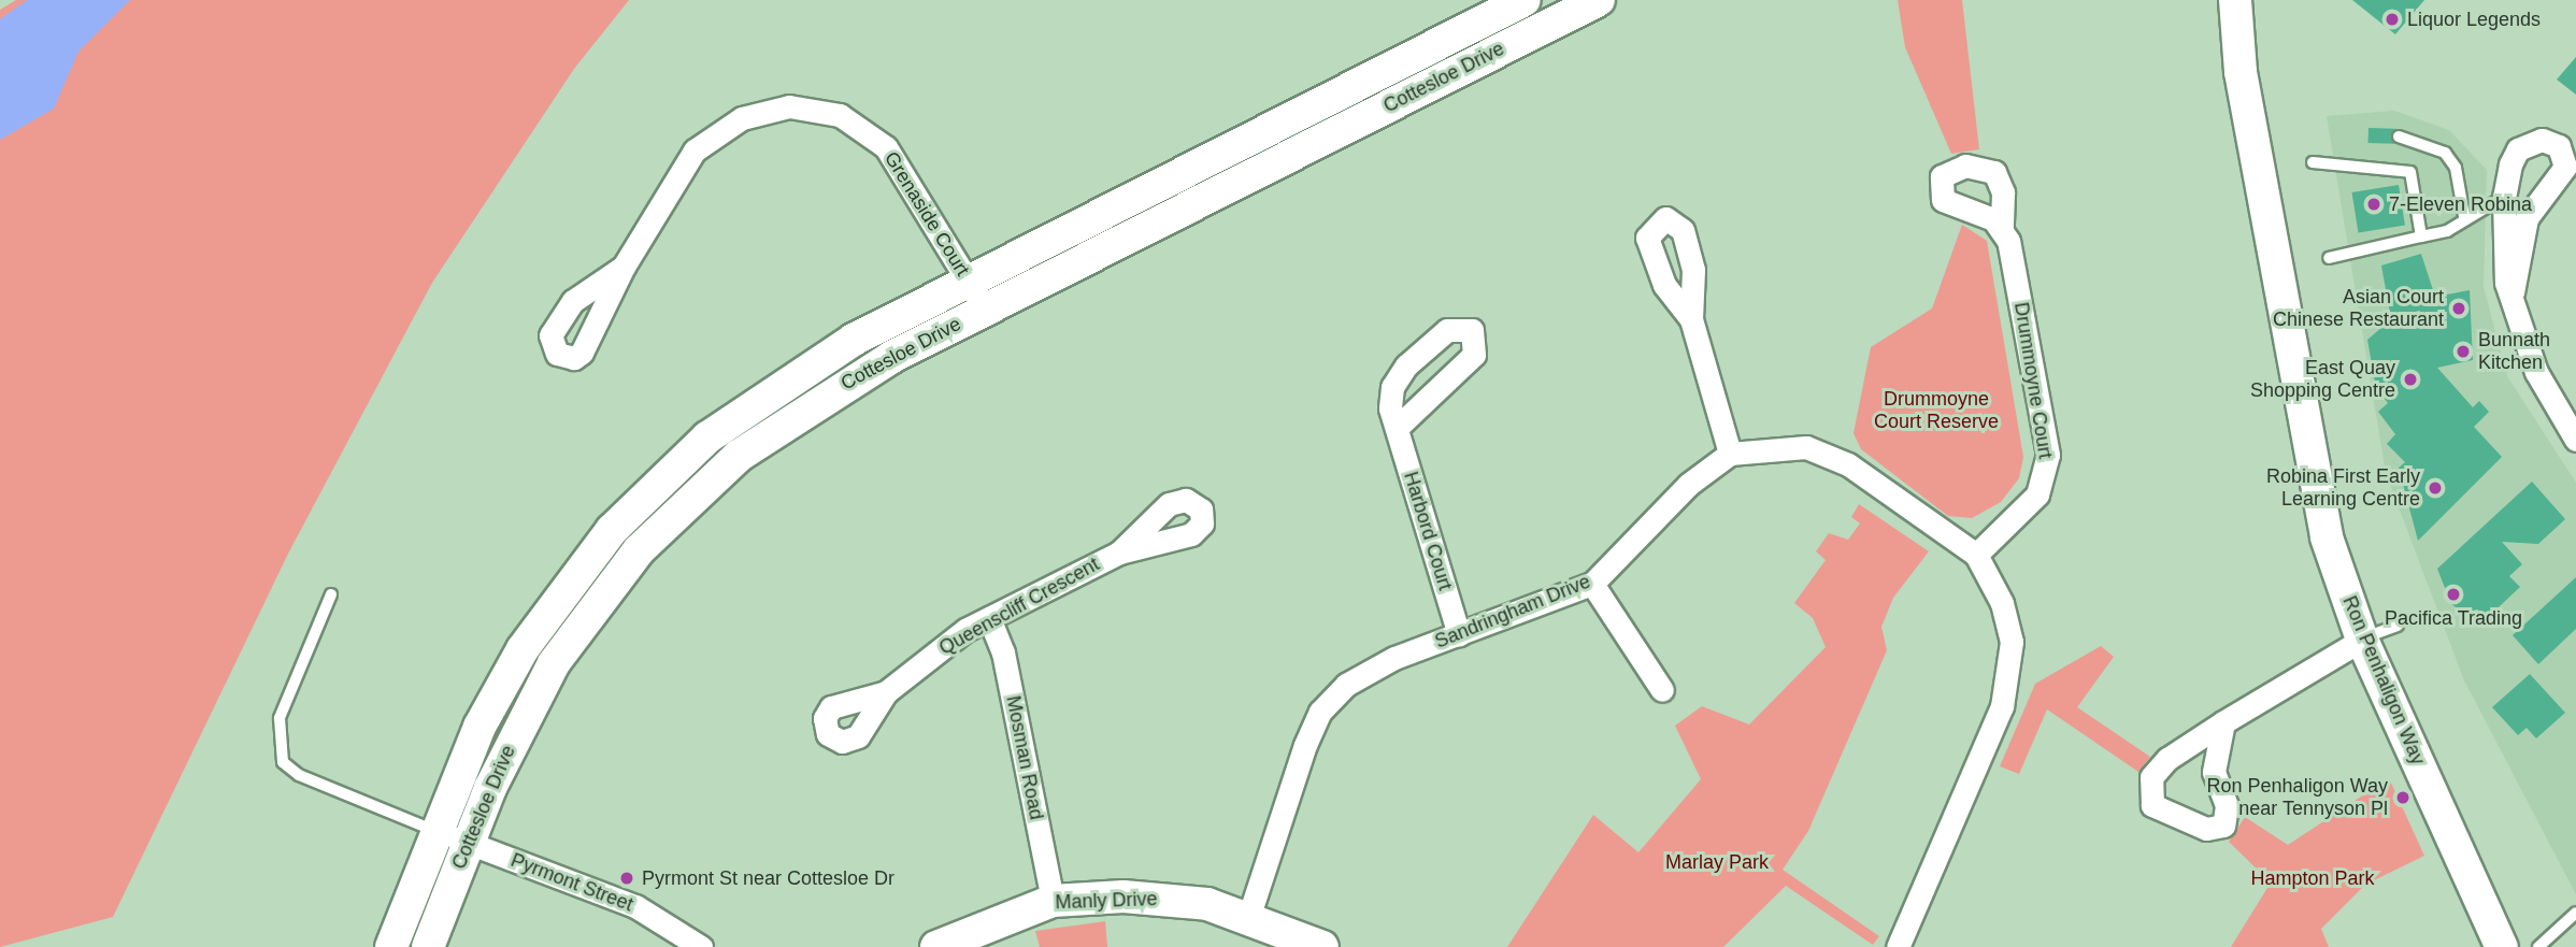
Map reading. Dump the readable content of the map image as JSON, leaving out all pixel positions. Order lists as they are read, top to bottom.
{
  "streets": {
    "main road": ["Cottesloe Drive", "Ron Penhaligon Way", "Manly Drive"],
    "street": [
      "Grenaside Court",
      "Drummoyne Court",
      "Harbord Court",
      "Queenscliff Crescent",
      "Sandringham Drive",
      "Mosman Road",
      "Pyrmont Street"
    ]
  },
  "crossings": [
    ["Cottesloe Drive", "Grenaside Court"],
    ["Cottesloe Drive", "Pyrmont Street"],
    ["Harbord Court", "Sandringham Drive"],
    ["Queenscliff Crescent", "Mosman Road"],
    ["Sandringham Drive", "Manly Drive"],
    ["Mosman Road", "Manly Drive"]
  ],
  "parks": ["Drummoyne Court Reserve", "Marlay Park", "Hampton Park"],
  "places": [
    "Liquor Legends",
    "7-Eleven Robina",
    "Asian Court Chinese Restaurant",
    "Bunnath Kitchen",
    "East Quay Shopping Centre",
    "Robina First Early Learning Centre",
    "Pacifica Trading",
    "Ron Penhaligon Way near Tennyson Pl",
    "Pyrmont St near Cottesloe Dr"
  ]
}
